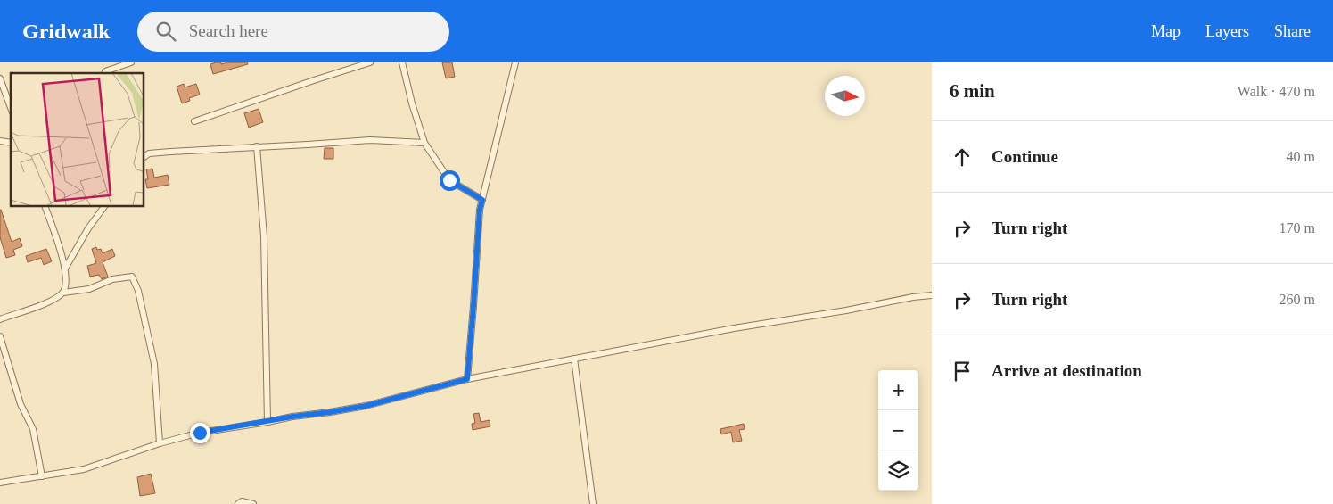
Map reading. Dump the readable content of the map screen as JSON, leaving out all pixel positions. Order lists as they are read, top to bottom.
{
  "north": "right",
  "page": {
    "header": "Gridwalk",
    "search": "Search here",
    "nav": ["Map", "Layers", "Share"],
    "heading": ["6 min", "Walk · 470 m"],
    "list": [
      ["Continue", "40 m"],
      ["Turn right", "170 m"],
      ["Turn right", "260 m"],
      "Arrive at destination"
    ],
    "map_buttons": ["+", "−"]
  }
}
